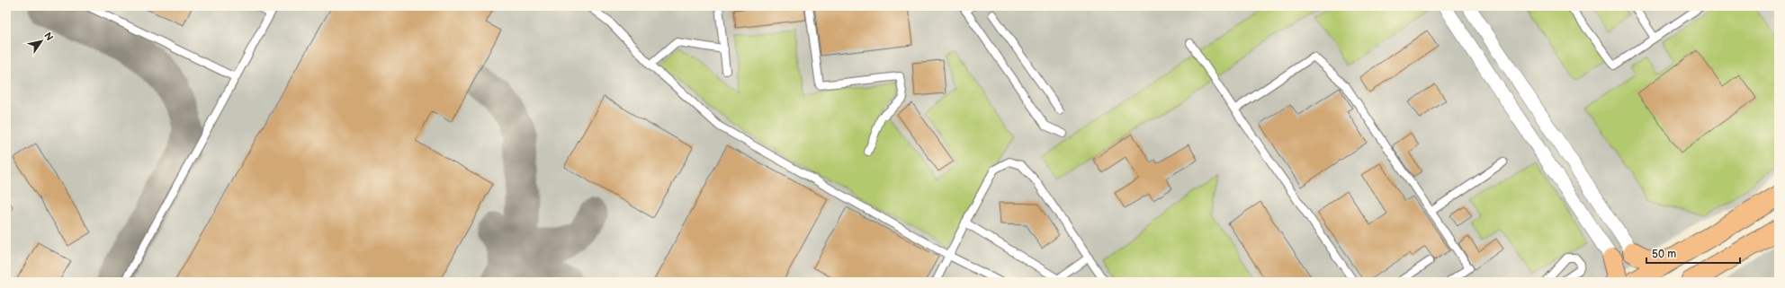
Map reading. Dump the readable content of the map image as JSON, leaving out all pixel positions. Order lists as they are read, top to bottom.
{
  "scale_bar": "50 m",
  "north": "top right"
}
